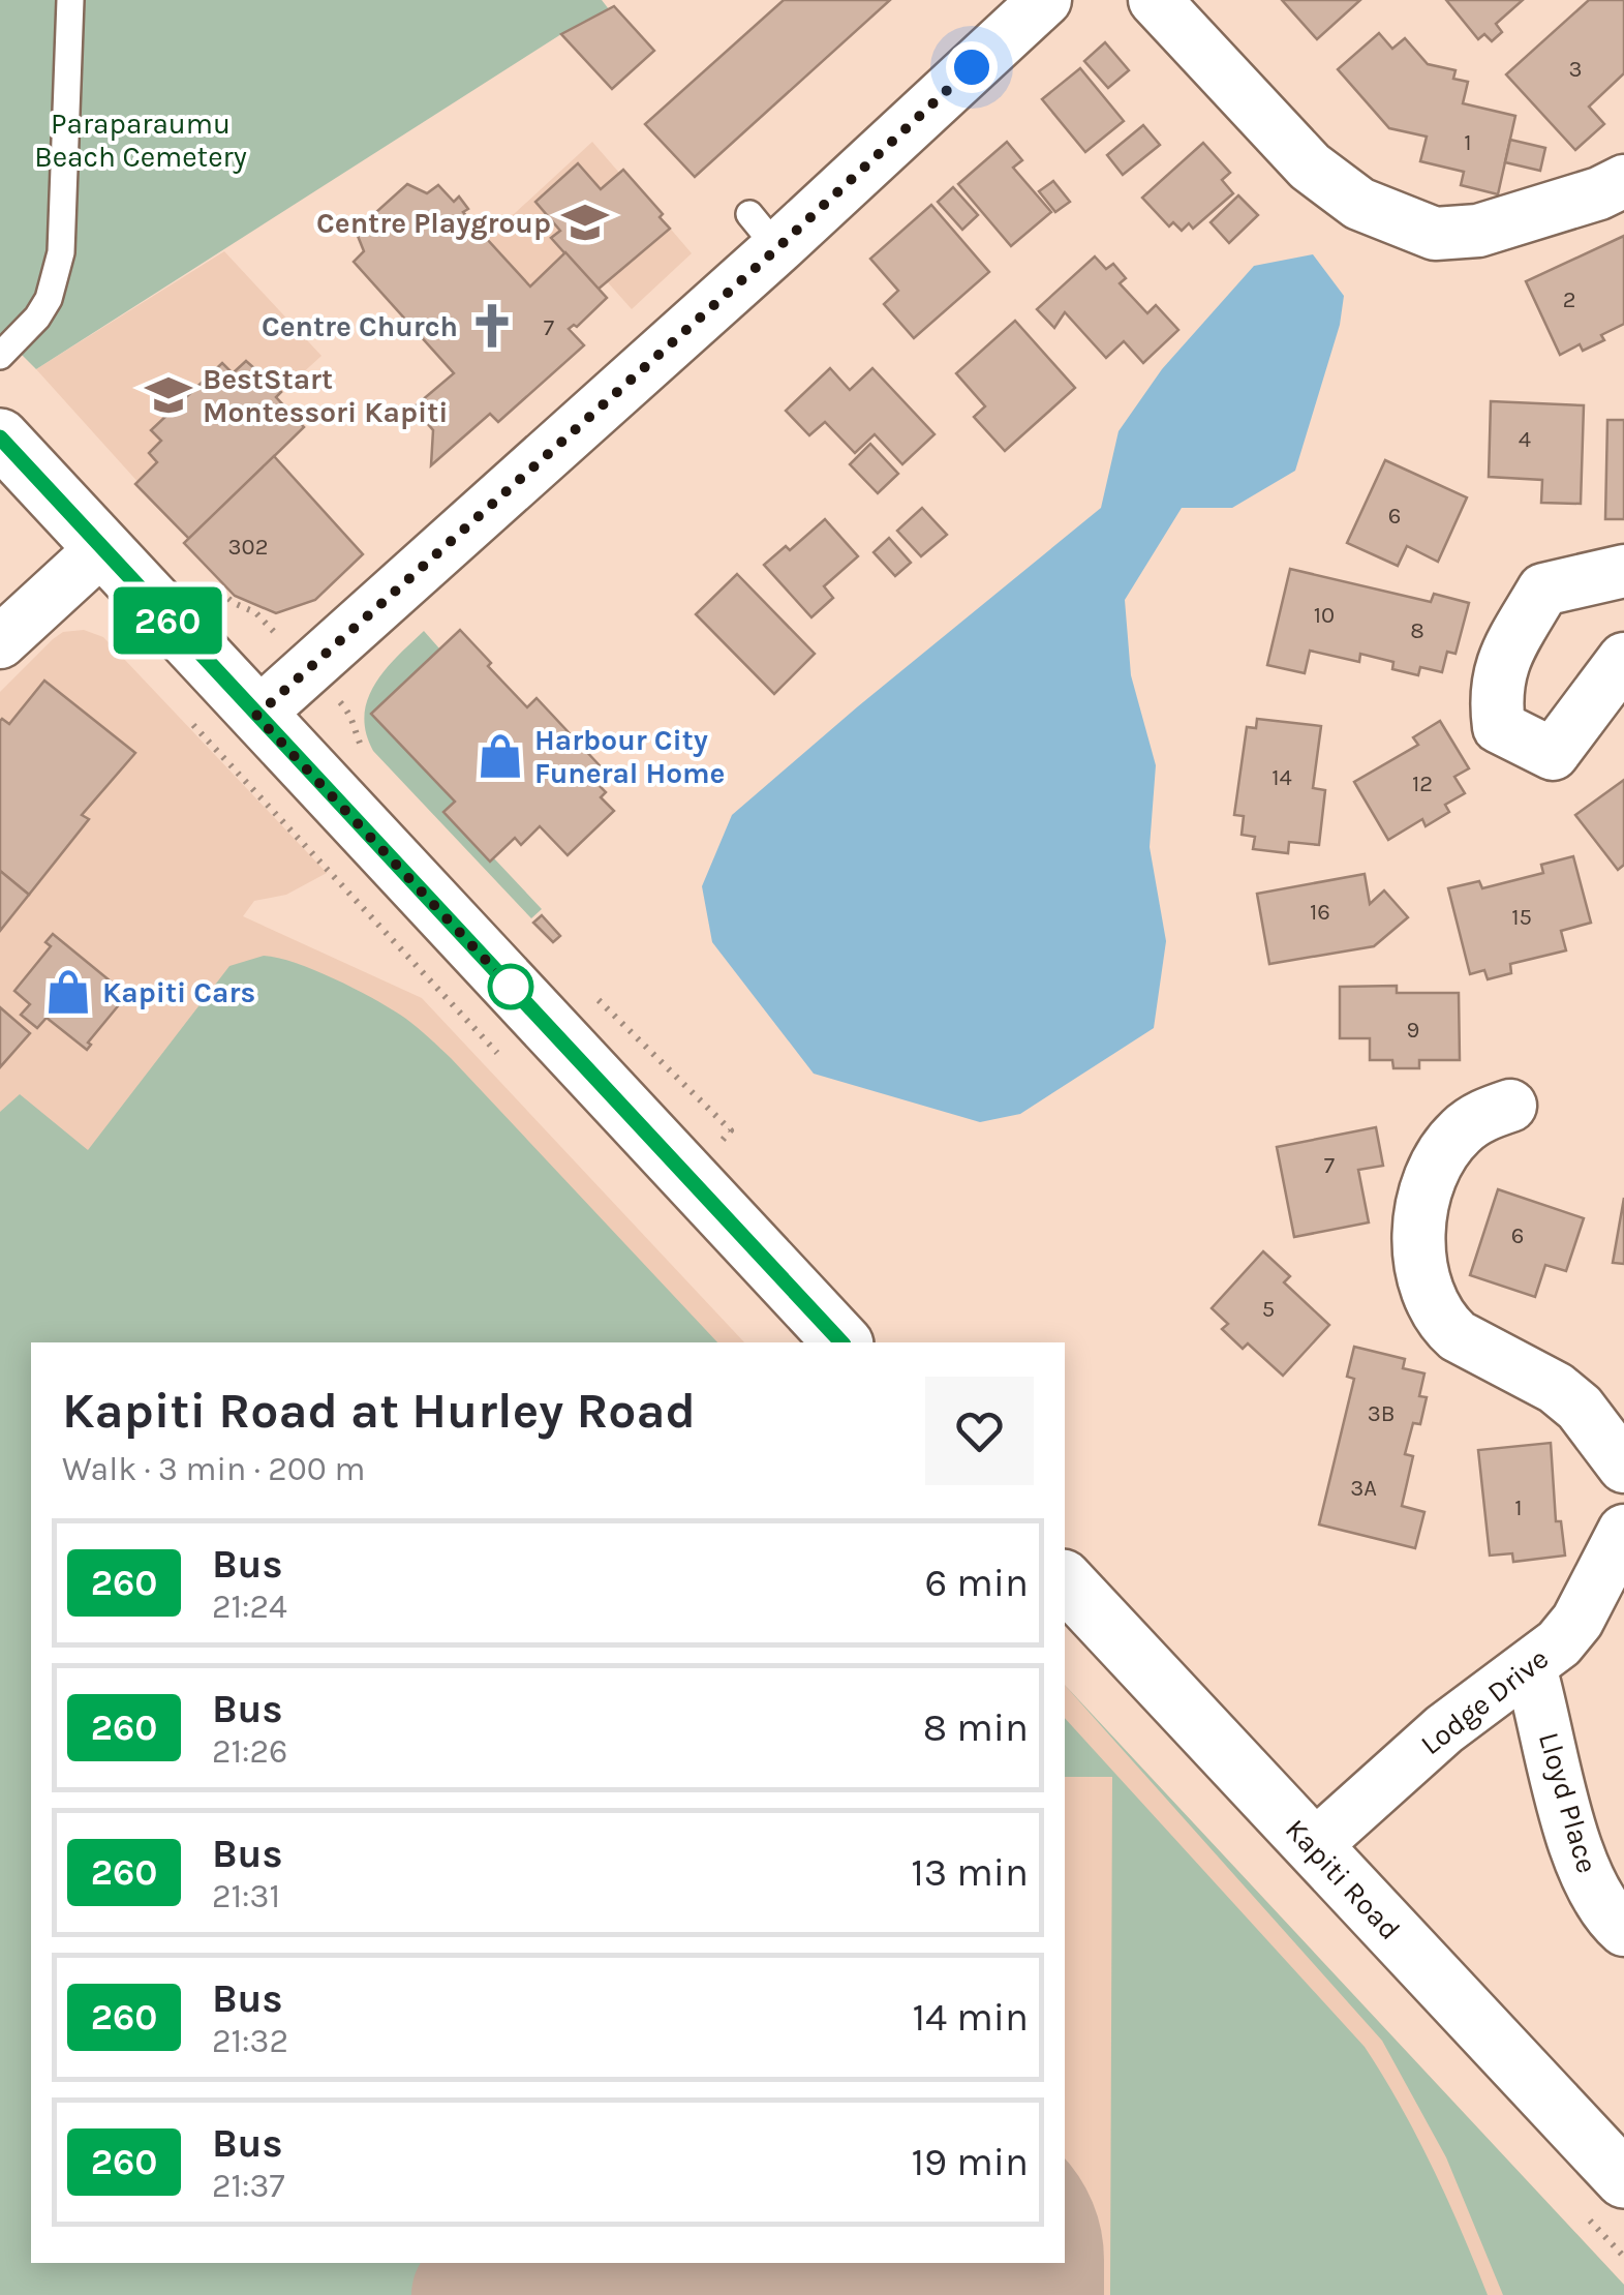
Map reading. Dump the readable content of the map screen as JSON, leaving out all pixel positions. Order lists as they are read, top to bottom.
{
  "streets": {
    "main road": ["Kapiti Road"],
    "street": ["Lodge Drive", "Lloyd Place"]
  },
  "crossings": [
    ["Lodge Drive", "Lloyd Place"],
    ["Lodge Drive", "Kapiti Road"]
  ],
  "parks": ["Paraparaumu Beach Cemetery"],
  "places": {
    "school or university": ["Centre Playgroup", "BestStart Montessori Kapiti"],
    "church": ["Centre Church"],
    "shop": ["Harbour City Funeral Home", "Kapiti Cars"]
  },
  "lines": ["bus line 260"],
  "house_numbers": [
    "3",
    "1",
    "2",
    "7",
    "4",
    "6",
    "302",
    "10",
    "8",
    "14",
    "12",
    "16",
    "15",
    "9",
    "7",
    "6",
    "5",
    "3B",
    "3A",
    "1"
  ],
  "page": {
    "on_map": "260",
    "heading": ["Kapiti Road at Hurley Road", "Walk · 3 min · 200 m"],
    "list": [
      {
        "mark": "260",
        "name": "Bus",
        "note": "21:24",
        "value": "6 min"
      },
      {
        "mark": "260",
        "name": "Bus",
        "note": "21:26",
        "value": "8 min"
      },
      {
        "mark": "260",
        "name": "Bus",
        "note": "21:31",
        "value": "13 min"
      },
      {
        "mark": "260",
        "name": "Bus",
        "note": "21:32",
        "value": "14 min"
      },
      {
        "mark": "260",
        "name": "Bus",
        "note": "21:37",
        "value": "19 min"
      }
    ]
  }
}
